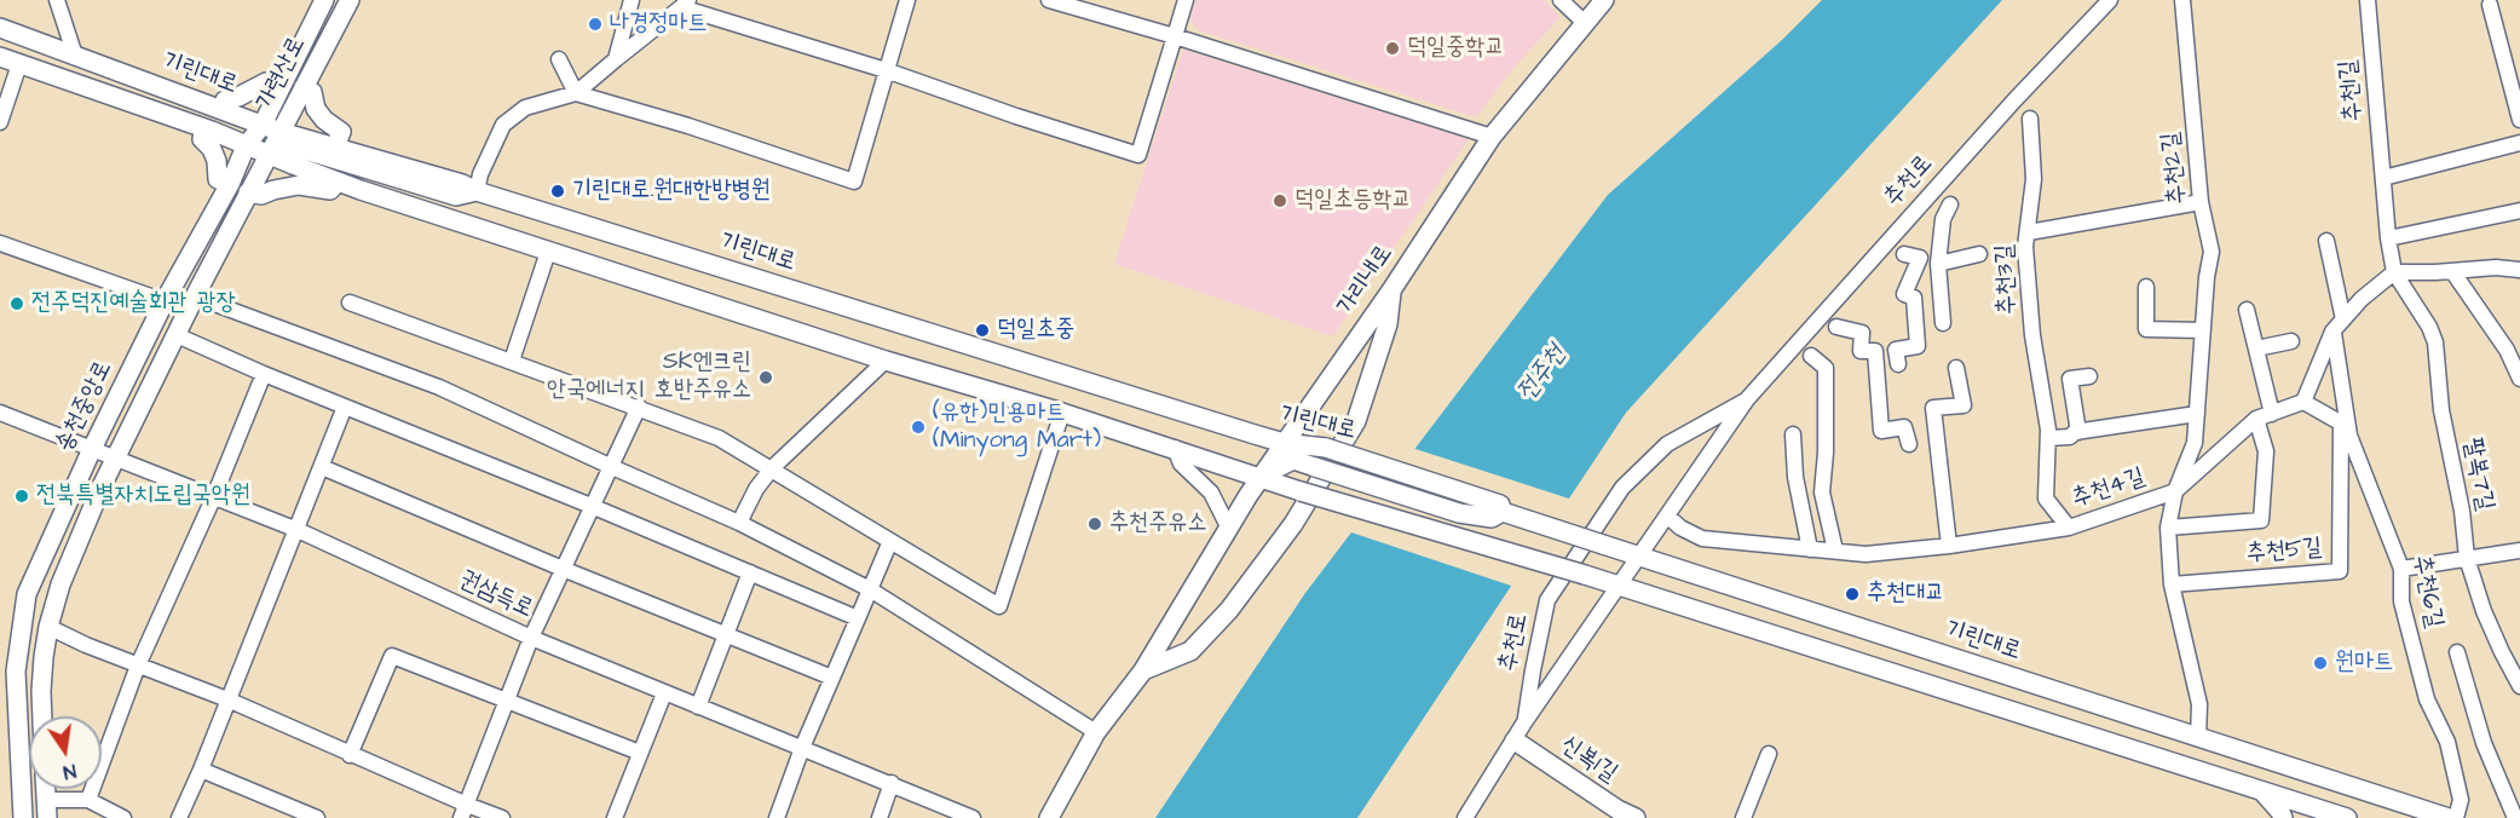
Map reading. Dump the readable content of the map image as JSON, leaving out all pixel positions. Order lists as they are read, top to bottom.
{
  "streets": {
    "street": [
      "기린대로",
      "가련산로",
      "추천1길",
      "추천2길",
      "추천로",
      "추천3길",
      "가리내로",
      "송천중앙로",
      "팔복7길",
      "추천4길",
      "추천5길",
      "추천6길",
      "권삼득로",
      "신복1길"
    ]
  },
  "crossings": [
    ["기린대로", "가련산로"],
    ["기린대로", "추천로"],
    ["기린대로", "가리내로"],
    ["기린대로", "송천중앙로"],
    ["가련산로", "송천중앙로"],
    ["추천1길", "팔복7길"],
    ["추천2길", "추천4길"],
    ["추천로", "추천4길"],
    ["추천로", "신복1길"],
    ["추천3길", "추천4길"],
    ["송천중앙로", "권삼득로"],
    ["추천4길", "추천5길"],
    ["추천5길", "추천6길"]
  ],
  "water": ["전주천"],
  "places": [
    "나경정마트",
    "덕일중학교",
    "기린대로.원대한방병원",
    "덕일초등학교",
    "전주덕진예술회관 광장",
    "덕일초중",
    "SK엔크린 안국에너지 호반주유소",
    "(유한)민용마트 (Minyong Mart)",
    "전북특별자치도립국악원",
    "추천주유소",
    "추천대교",
    "원마트"
  ],
  "north": "bottom"
}
